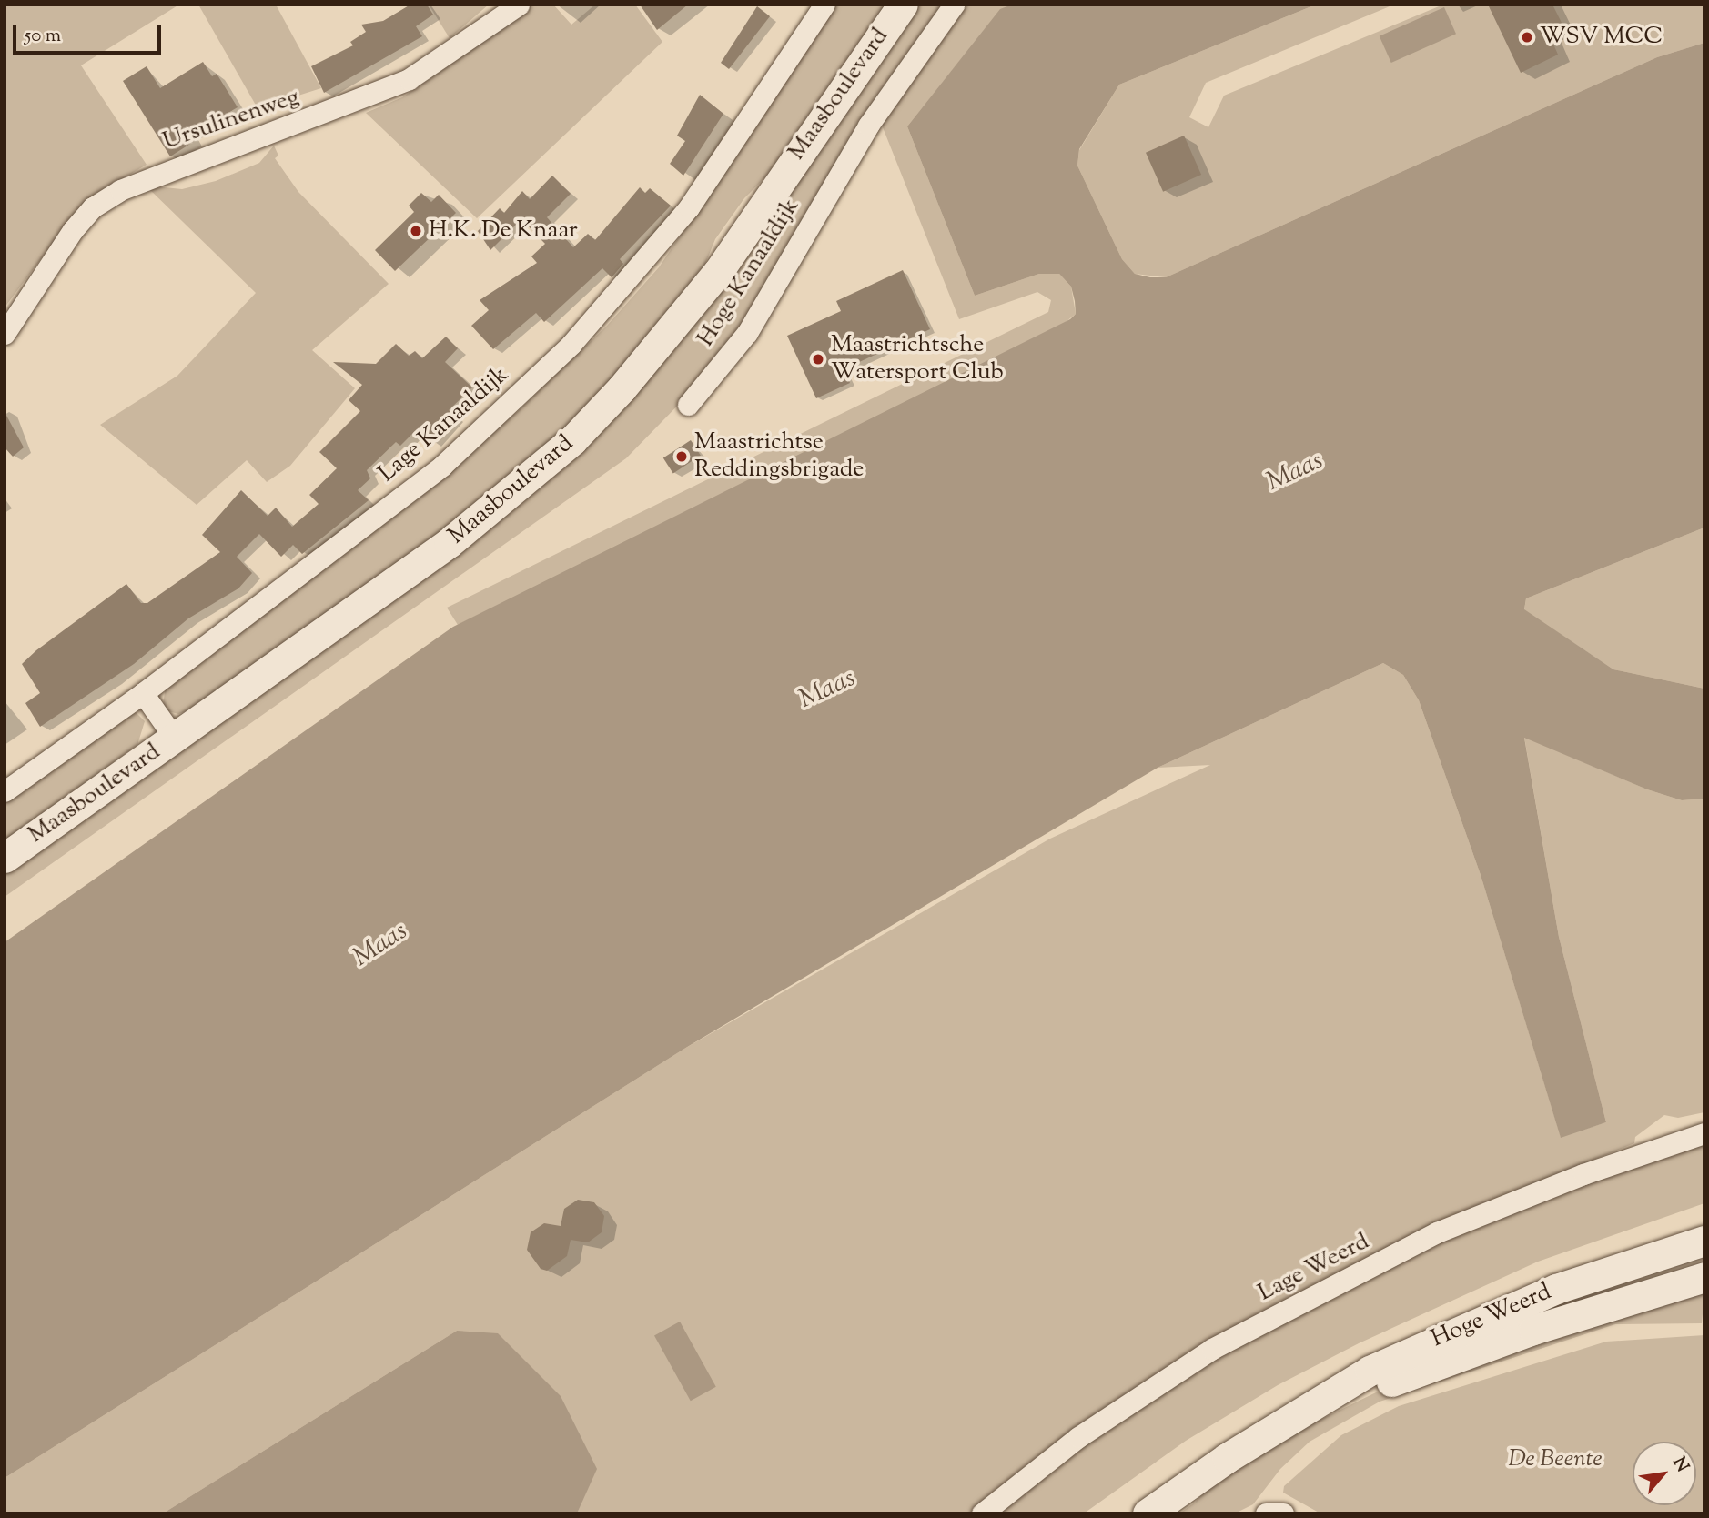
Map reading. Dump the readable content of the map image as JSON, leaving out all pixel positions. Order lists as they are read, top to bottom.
{
  "streets": {
    "street": [
      "Maasboulevard",
      "Ursulinenweg",
      "Hoge Kanaaldijk",
      "Lage Kanaaldijk",
      "Lage Weerd",
      "Hoge Weerd"
    ]
  },
  "water": ["Maas"],
  "parks": ["De Beente"],
  "places": [
    "WSV MCC",
    "H.K. De Knaar",
    "Maastrichtsche Watersport Club",
    "Maastrichtse Reddingsbrigade"
  ],
  "scale_bar": "50 m",
  "north": "top right"
}
